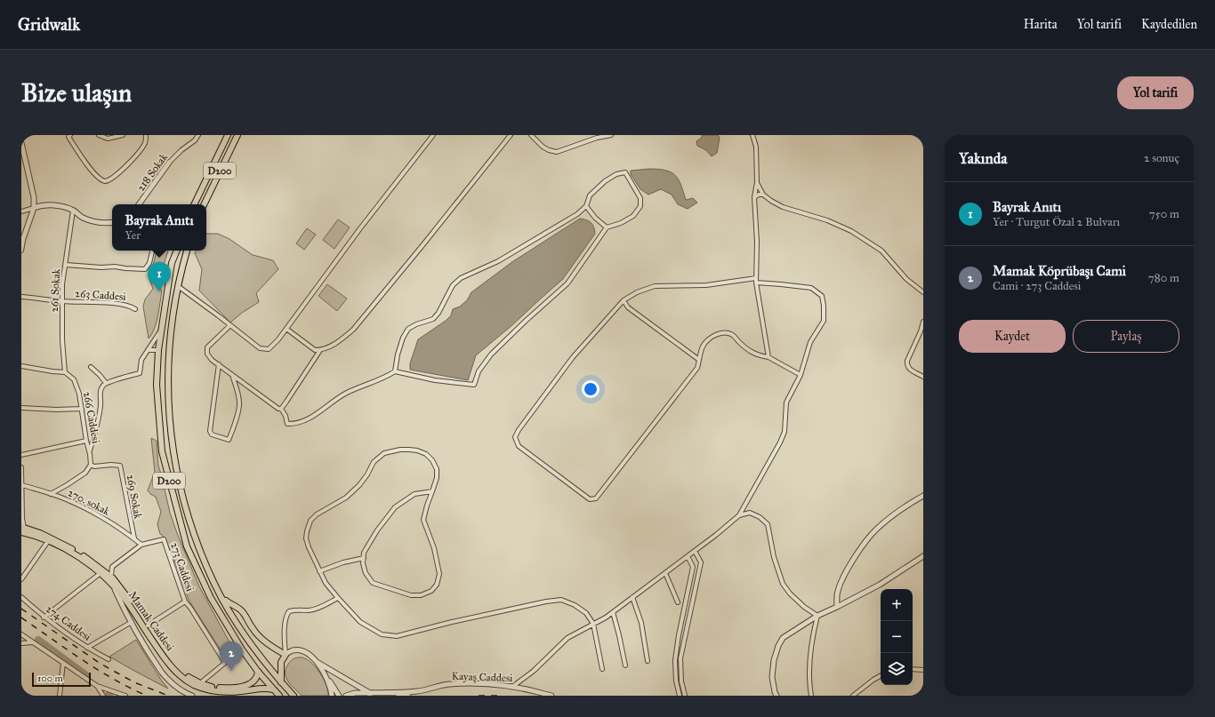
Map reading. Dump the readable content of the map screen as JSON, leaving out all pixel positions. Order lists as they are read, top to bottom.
{
  "streets": {
    "main road": ["D200", "Mamak Caddesi"],
    "street": [
      "218 Sokak",
      "261 Sokak",
      "263 Caddesi",
      "266 Caddesi",
      "269 Sokak",
      "270. sokak",
      "273 Caddesi",
      "274 Caddesi",
      "Kayaş Caddesi"
    ]
  },
  "crossings": [
    ["D200", "Mamak Caddesi"],
    ["261 Sokak", "263 Caddesi"],
    ["261 Sokak", "266 Caddesi"],
    ["266 Caddesi", "269 Sokak"],
    ["269 Sokak", "270. sokak"],
    ["270. sokak", "273 Caddesi"],
    ["273 Caddesi", "Mamak Caddesi"]
  ],
  "scale_bar": "100 m",
  "page": {
    "header": "Gridwalk",
    "nav": ["Harita", "Yol tarifi", "Kaydedilen"],
    "buttons": [
      "Yol tarifi",
      ["Kaydet", "Paylaş"]
    ],
    "title": "Bize ulaşın",
    "heading": ["Yakında", "2 sonuç"],
    "list": [
      {
        "mark": "1",
        "name": "Bayrak Anıtı",
        "note": "Yer · Turgut Özal 2 Bulvarı",
        "value": "750 m"
      },
      {
        "mark": "2",
        "name": "Mamak Köprübaşı Cami",
        "note": "Cami · 273 Caddesi",
        "value": "780 m"
      }
    ],
    "popup": ["Bayrak Anıtı", "Yer"],
    "pins": ["1", "2"],
    "map_buttons": ["+", "−"],
    "scale": "100 m"
  }
}
